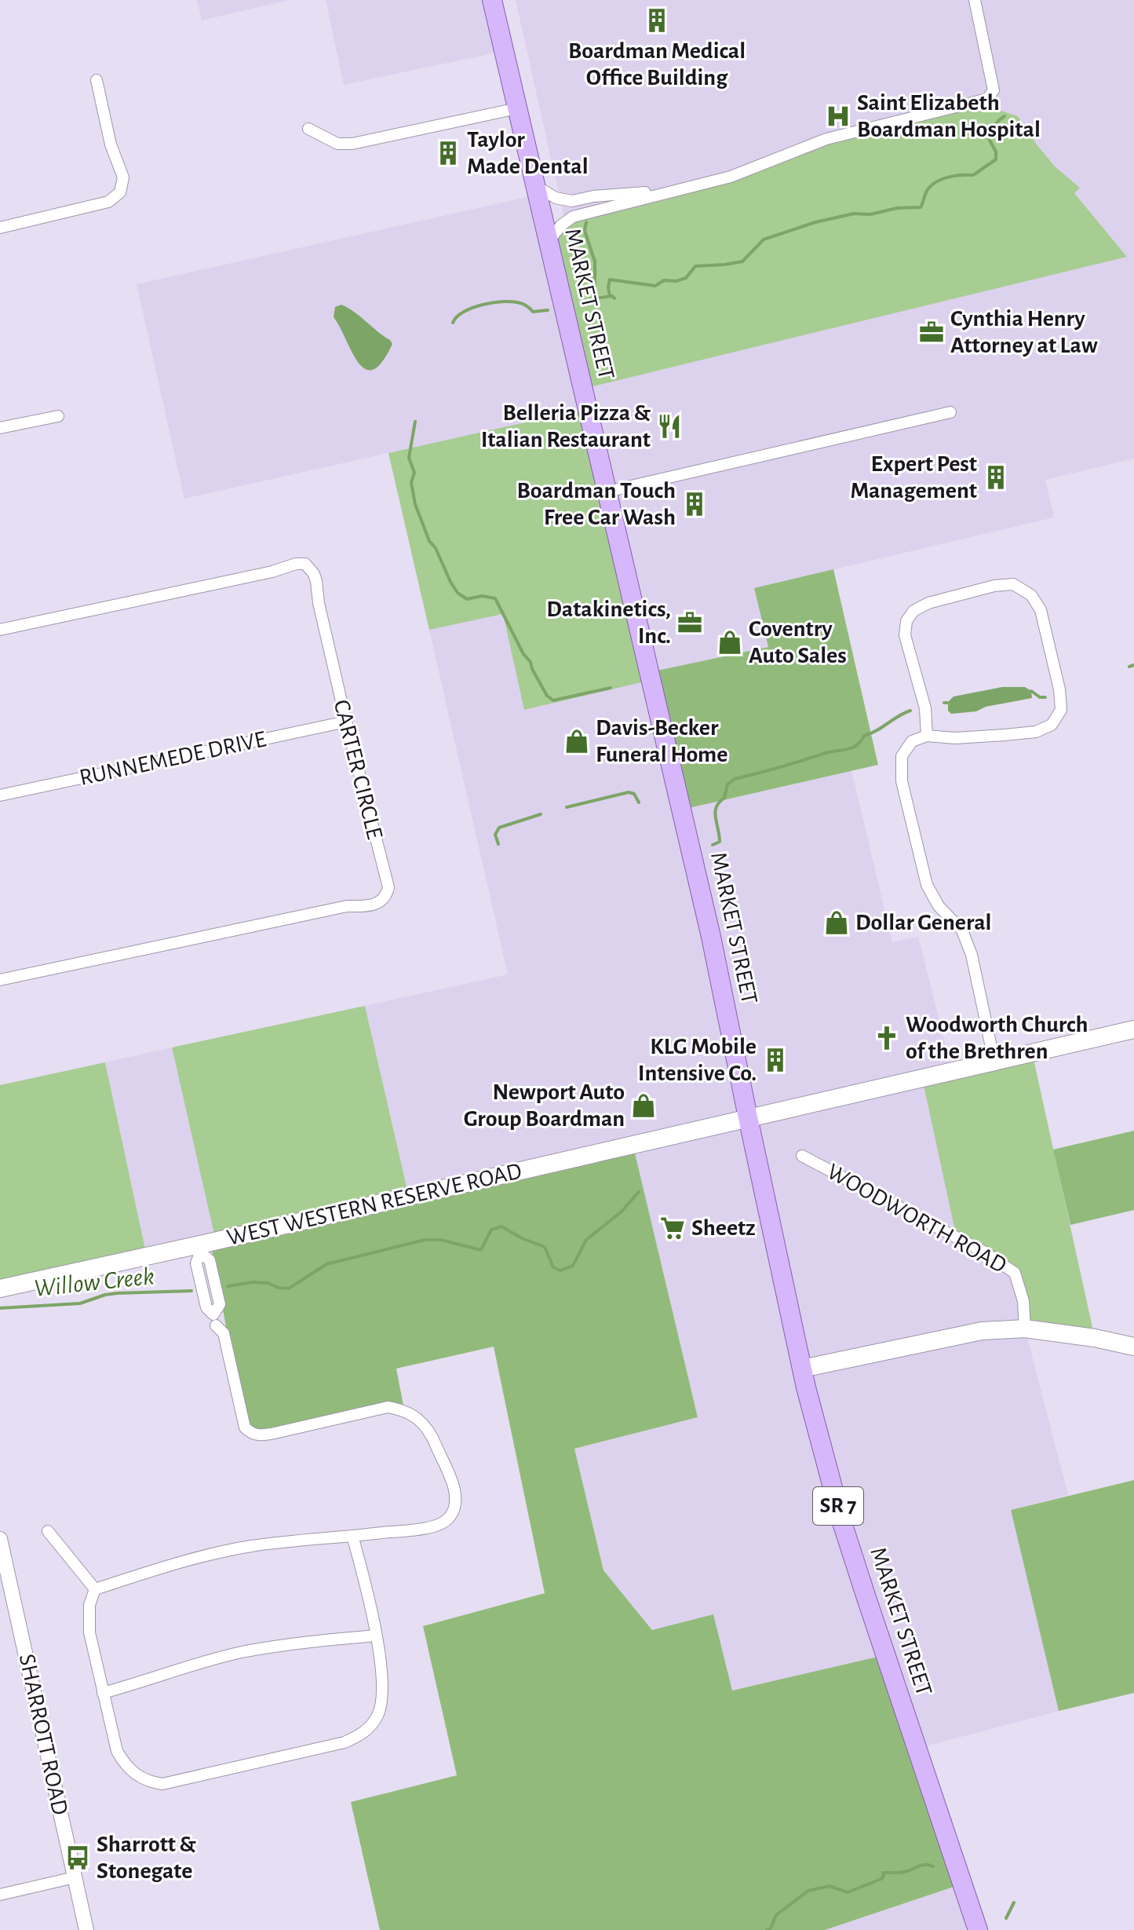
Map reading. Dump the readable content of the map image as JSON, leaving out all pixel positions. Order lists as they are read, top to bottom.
{
  "streets": {
    "main road": ["MARKET STREET", "WEST WESTERN RESERVE ROAD", "SR 7"],
    "street": [
      "RUNNEMEDE DRIVE",
      "CARTER CIRCLE",
      "WOODWORTH ROAD",
      "SHARROTT ROAD"
    ]
  },
  "crossings": [
    ["MARKET STREET", "WEST WESTERN RESERVE ROAD"],
    ["RUNNEMEDE DRIVE", "CARTER CIRCLE"]
  ],
  "water": ["Willow Creek"],
  "places": {
    "building": [
      "Boardman Medical Office Building",
      "Taylor Made Dental",
      "Expert Pest Management",
      "Boardman Touch Free Car Wash",
      "KLG Mobile Intensive Co."
    ],
    "hospital": ["Saint Elizabeth Boardman Hospital"],
    "office": ["Cynthia Henry Attorney at Law", "Datakinetics, Inc."],
    "restaurant": ["Belleria Pizza & Italian Restaurant"],
    "shop": [
      "Coventry Auto Sales",
      "Davis-Becker Funeral Home",
      "Dollar General",
      "Newport Auto Group Boardman"
    ],
    "church": ["Woodworth Church of the Brethren"],
    "supermarket": ["Sheetz"],
    "bus stop": ["Sharrott & Stonegate"]
  }
}
